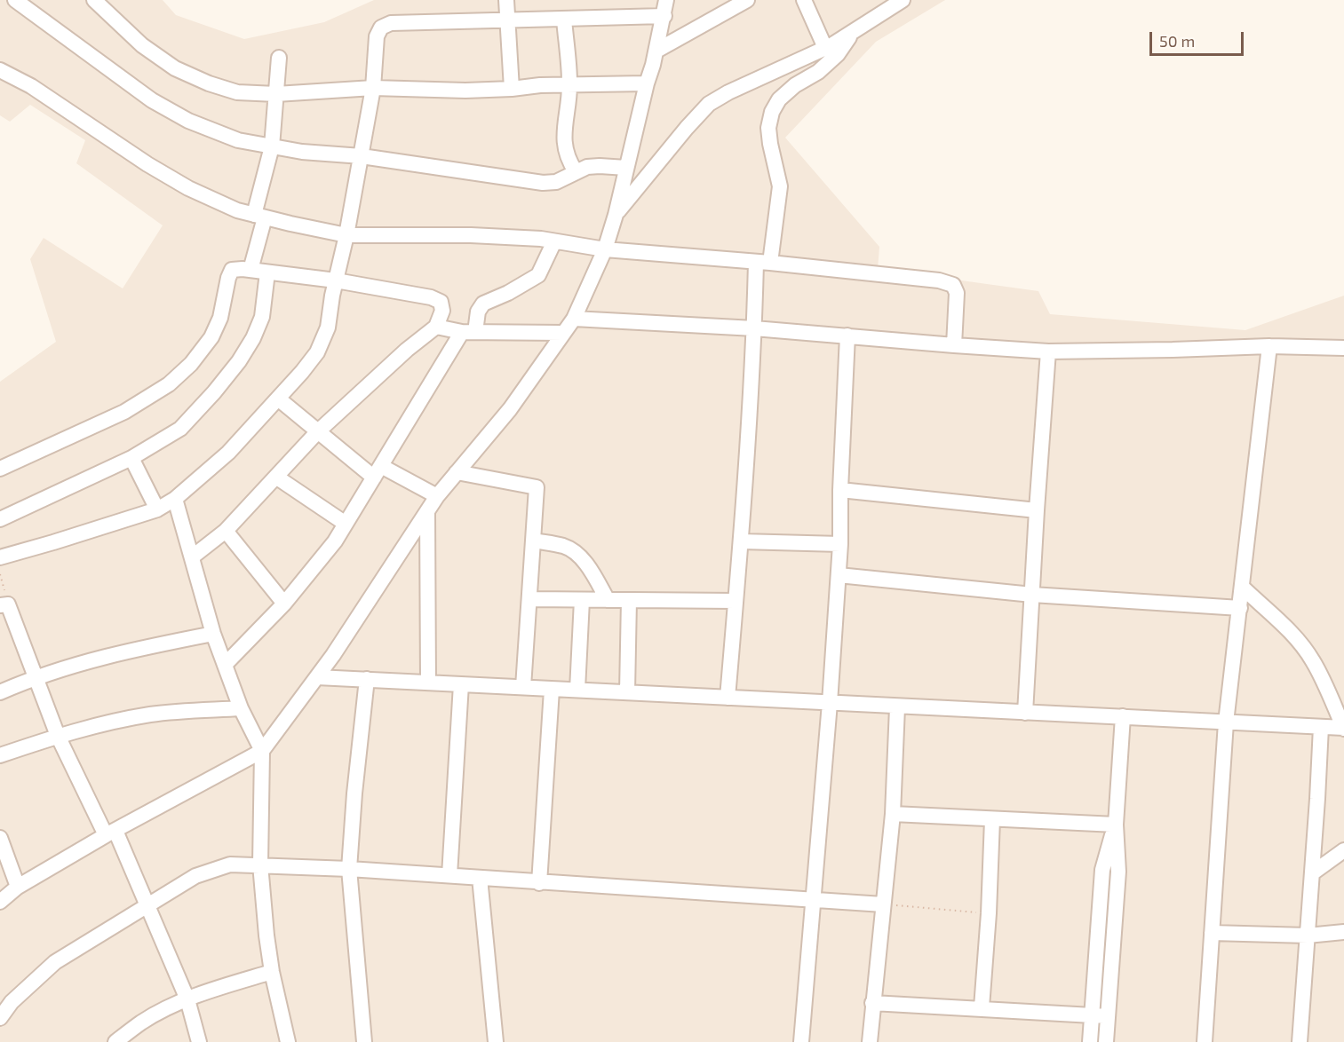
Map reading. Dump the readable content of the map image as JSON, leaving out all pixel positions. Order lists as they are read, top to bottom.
{
  "scale_bar": "50 m"
}
